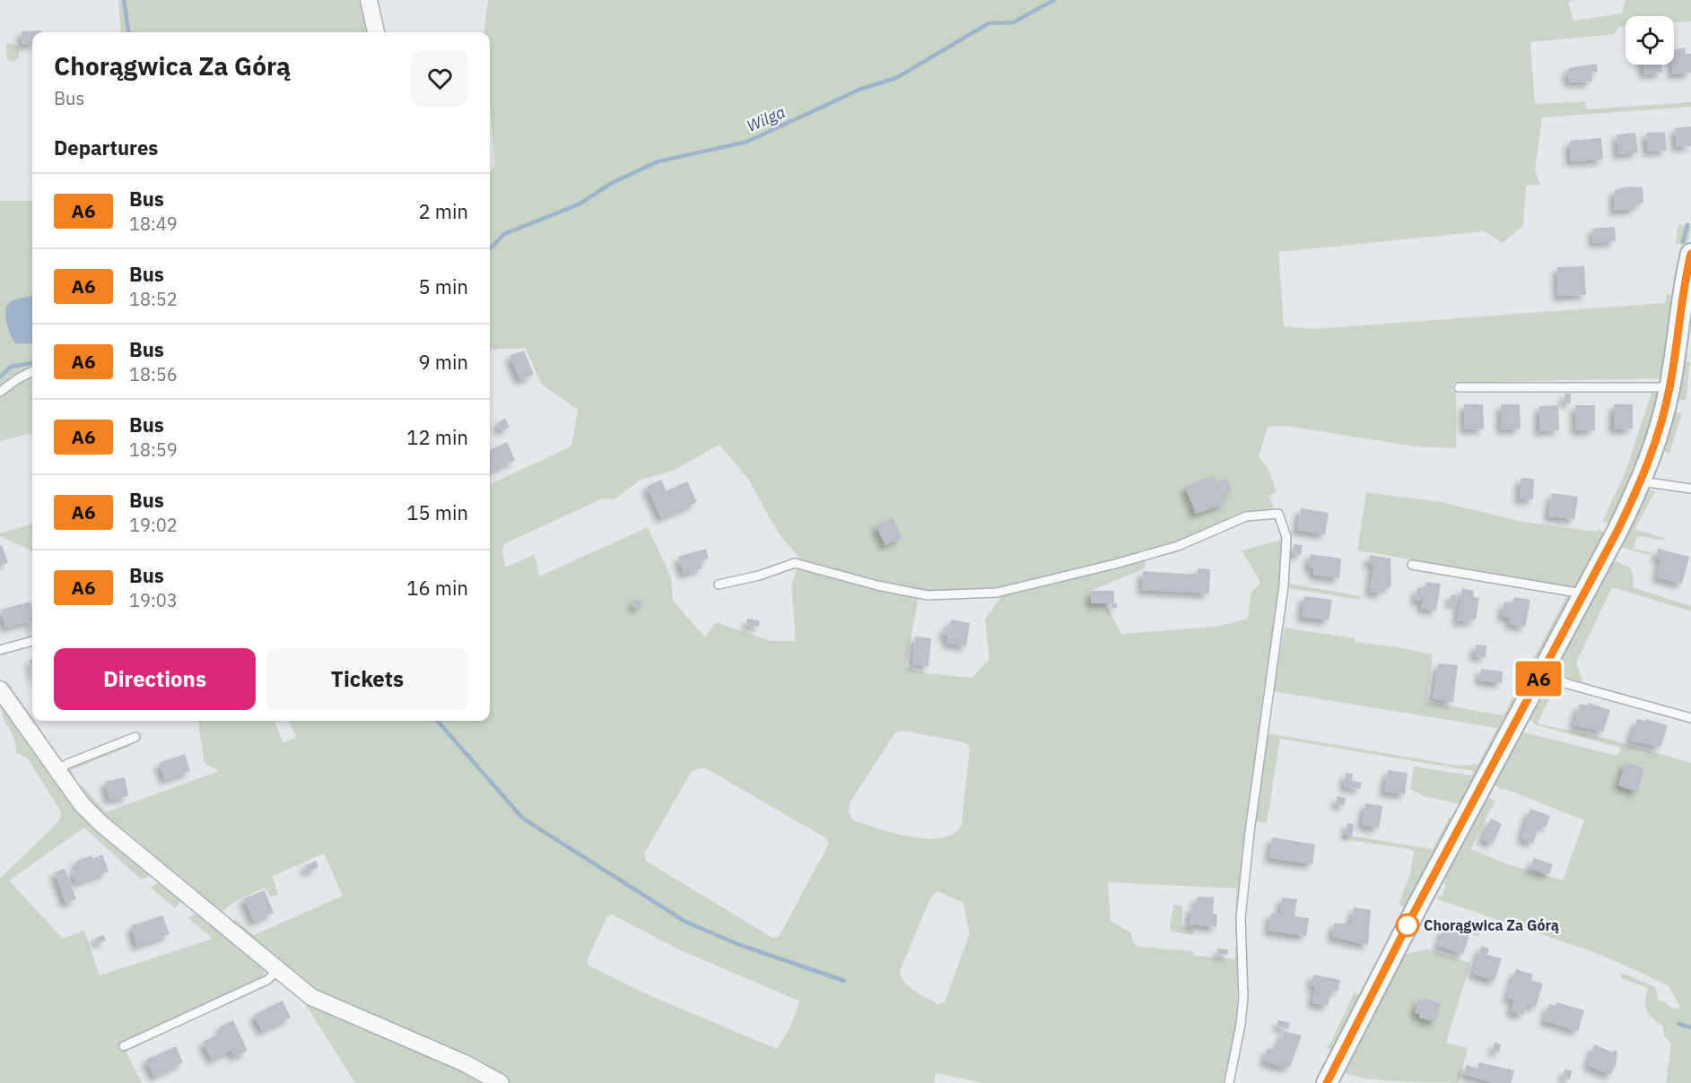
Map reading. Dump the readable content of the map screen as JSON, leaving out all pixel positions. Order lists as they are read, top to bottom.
{
  "water": ["Wilga"],
  "places": ["Chorągwica Za Górą"],
  "lines": ["bus line A6"],
  "page": {
    "on_map": "A6",
    "heading": [
      ["Chorągwica Za Górą", "Bus"],
      "Departures"
    ],
    "list": [
      {
        "mark": "A6",
        "name": "Bus",
        "note": "18:49",
        "value": "2 min"
      },
      {
        "mark": "A6",
        "name": "Bus",
        "note": "18:52",
        "value": "5 min"
      },
      {
        "mark": "A6",
        "name": "Bus",
        "note": "18:56",
        "value": "9 min"
      },
      {
        "mark": "A6",
        "name": "Bus",
        "note": "18:59",
        "value": "12 min"
      },
      {
        "mark": "A6",
        "name": "Bus",
        "note": "19:02",
        "value": "15 min"
      },
      {
        "mark": "A6",
        "name": "Bus",
        "note": "19:03",
        "value": "16 min"
      }
    ],
    "buttons": ["Directions", "Tickets"]
  }
}
